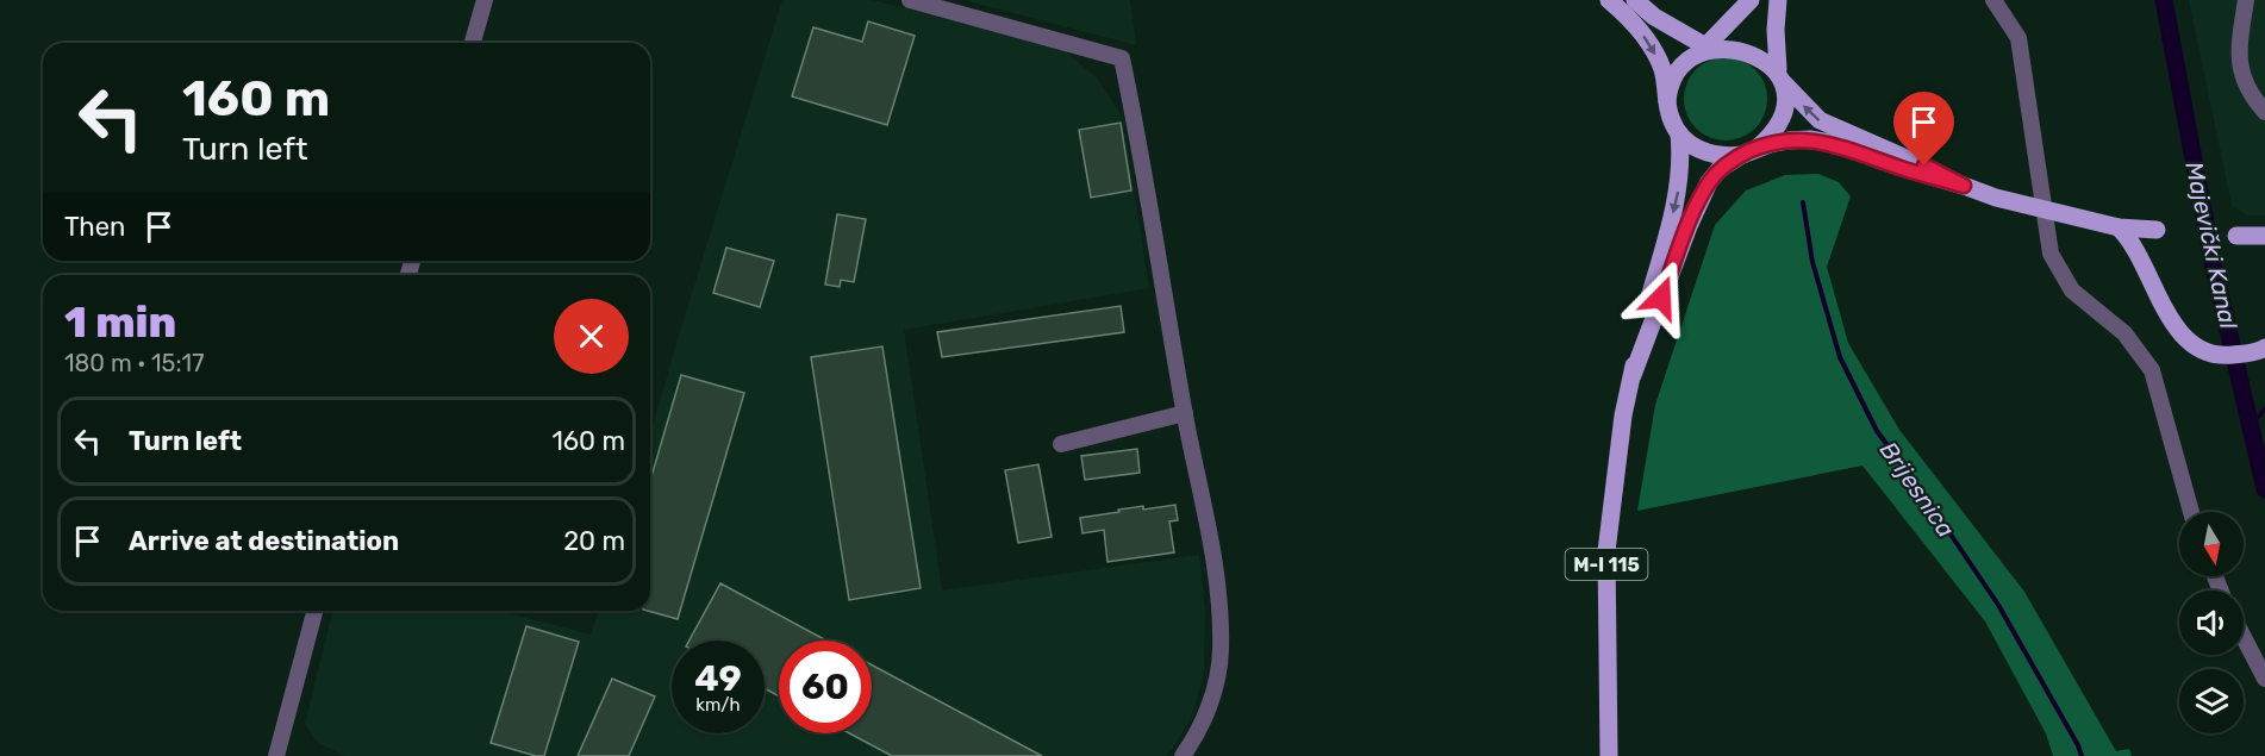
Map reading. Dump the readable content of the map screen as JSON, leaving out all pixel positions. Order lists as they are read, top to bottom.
{
  "streets": {
    "main road": ["M-I 115"]
  },
  "water": ["Majevički Kanal", "Brijesnica"],
  "north": "bottom",
  "page": {
    "turn": ["160 m", "Turn left"],
    "then": "Then",
    "heading": ["1 min", "180 m · 15:17"],
    "list": [
      {
        "name": "Turn left",
        "value": "160 m"
      },
      {
        "name": "Arrive at destination",
        "value": "20 m"
      }
    ],
    "speed": "49 km/h",
    "limit": "60"
  }
}
